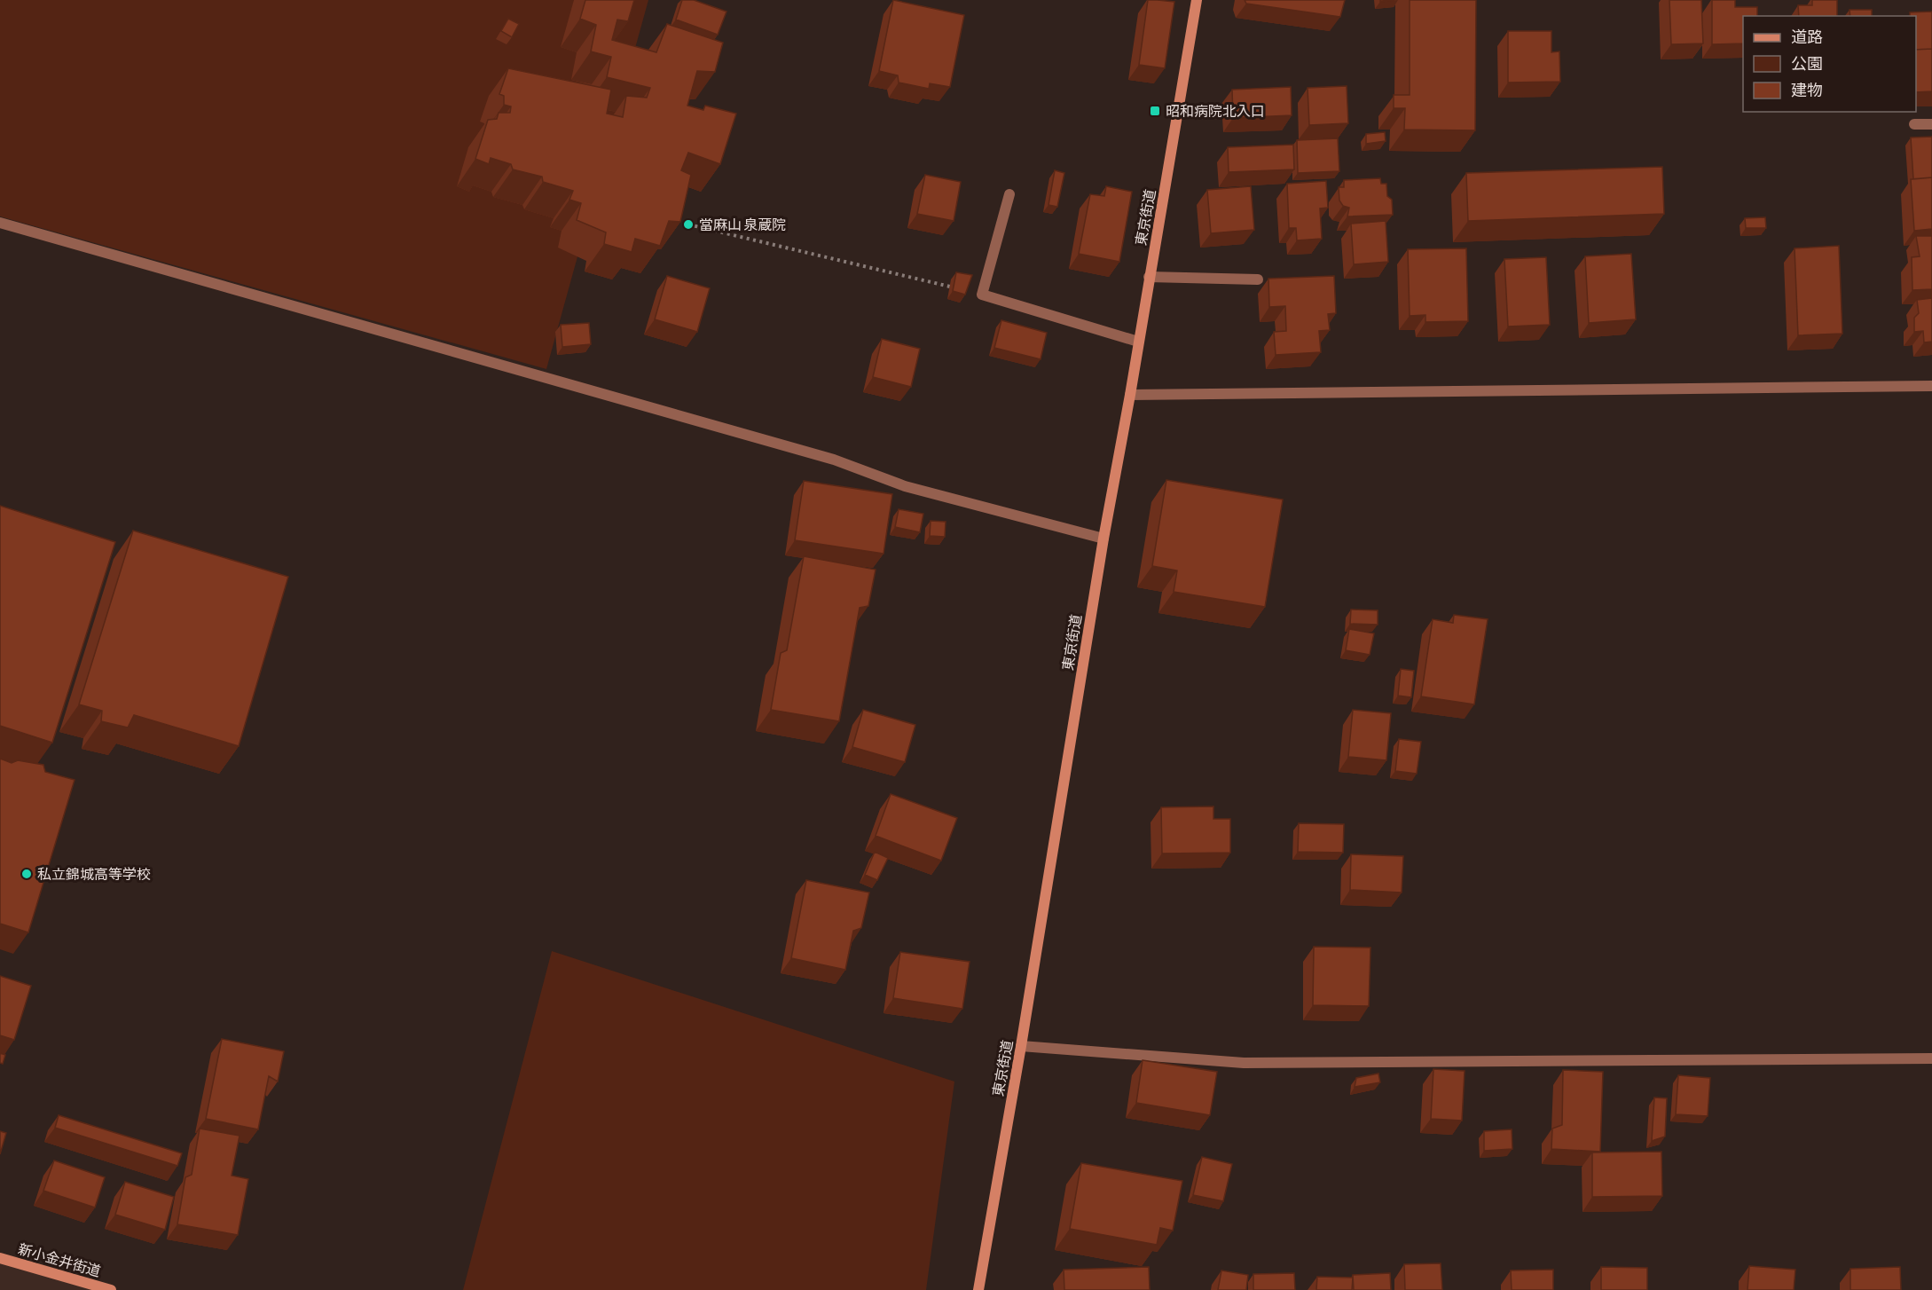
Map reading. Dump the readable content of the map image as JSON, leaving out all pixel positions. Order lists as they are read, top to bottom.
{
  "streets": {
    "main road": ["東京街道", "新小金井街道"]
  },
  "places": {
    "transit": ["昭和病院北入口"],
    "other": ["當麻山 泉蔵院", "私立錦城高等学校"]
  },
  "legend": ["道路", "公園", "建物"]
}
